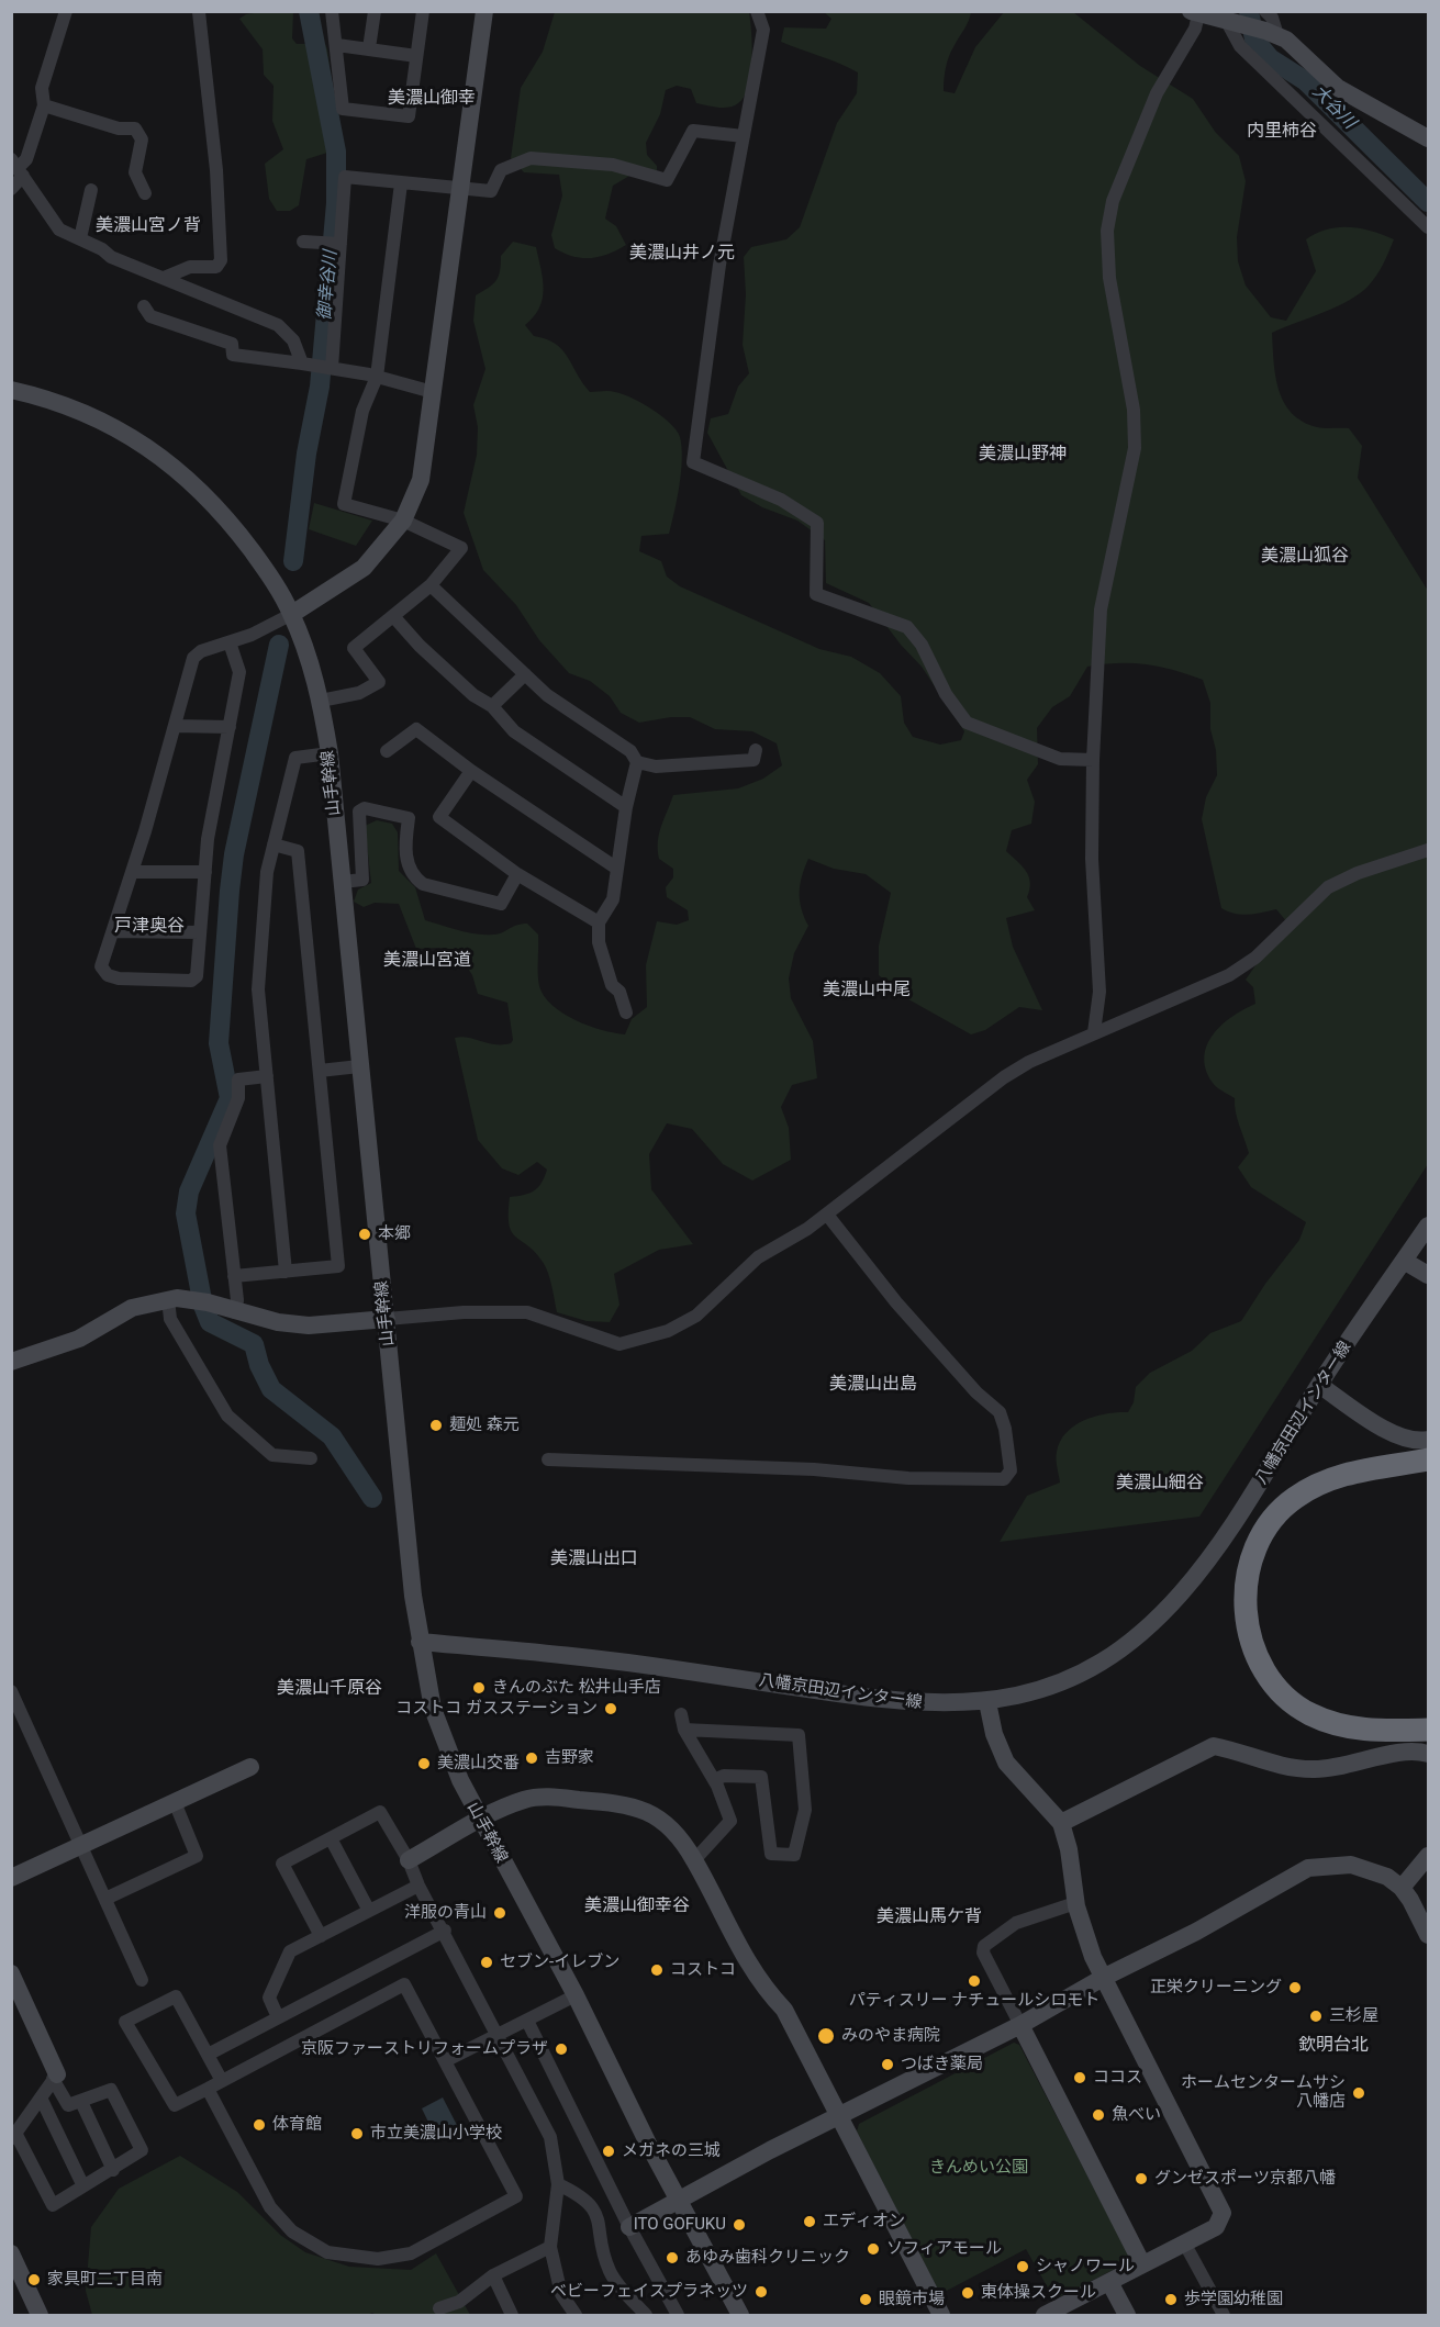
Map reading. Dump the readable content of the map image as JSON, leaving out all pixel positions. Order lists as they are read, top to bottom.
{
  "streets": {
    "street": ["山手幹線", "八幡京田辺インター線"]
  },
  "crossings": [
    ["山手幹線", "八幡京田辺インター線"]
  ],
  "districts": [
    "美濃山御幸",
    "内里柿谷",
    "美濃山宮ノ背",
    "美濃山井ノ元",
    "美濃山野神",
    "美濃山狐谷",
    "戸津奥谷",
    "美濃山宮道",
    "美濃山中尾",
    "美濃山出島",
    "美濃山細谷",
    "美濃山出口",
    "美濃山千原谷",
    "美濃山御幸谷",
    "美濃山馬ケ背",
    "欽明台北"
  ],
  "water": ["大谷川", "御幸谷川"],
  "parks": ["きんめい公園"],
  "places": [
    "本郷",
    "麺処 森元",
    "きんのぶた 松井山手店",
    "コストコ ガスステーション",
    "吉野家",
    "美濃山交番",
    "洋服の青山",
    "セブン-イレブン",
    "コストコ",
    "パティスリー ナチュールシロモト",
    "正栄クリーニング",
    "三杉屋",
    "みのやま病院",
    "京阪ファーストリフォームプラザ",
    "つばき薬局",
    "ココス",
    "ホームセンタームサシ 八幡店",
    "魚べい",
    "体育館",
    "市立美濃山小学校",
    "メガネの三城",
    "グンゼスポーツ京都八幡",
    "エディオン",
    "ITO GOFUKU",
    "ソフィアモール",
    "あゆみ歯科クリニック",
    "シャノワール",
    "家具町二丁目南",
    "ベビーフェイスプラネッツ",
    "東体操スクール",
    "眼鏡市場",
    "歩学園幼稚園"
  ]
}
